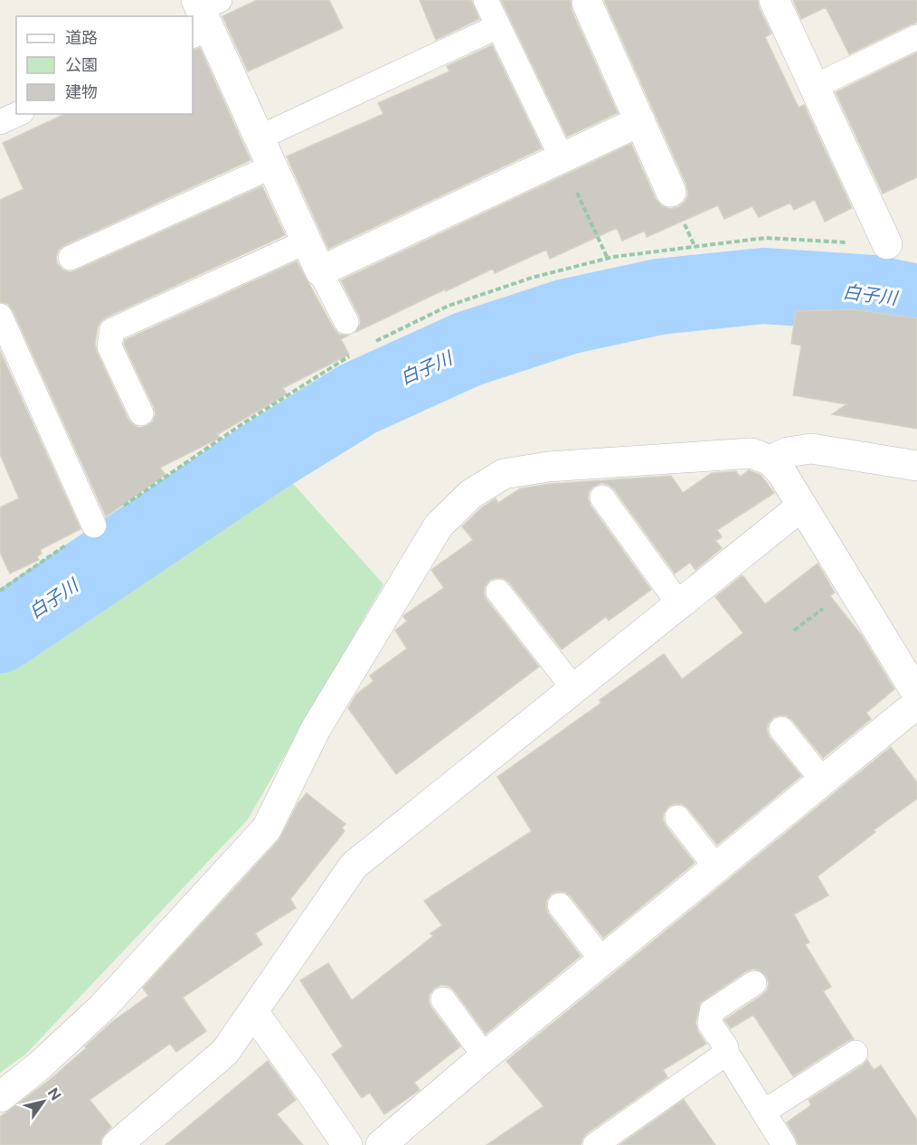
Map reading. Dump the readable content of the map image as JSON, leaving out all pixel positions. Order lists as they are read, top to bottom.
{
  "water": ["白子川"],
  "legend": ["道路", "公園", "建物"],
  "north": "top right"
}
